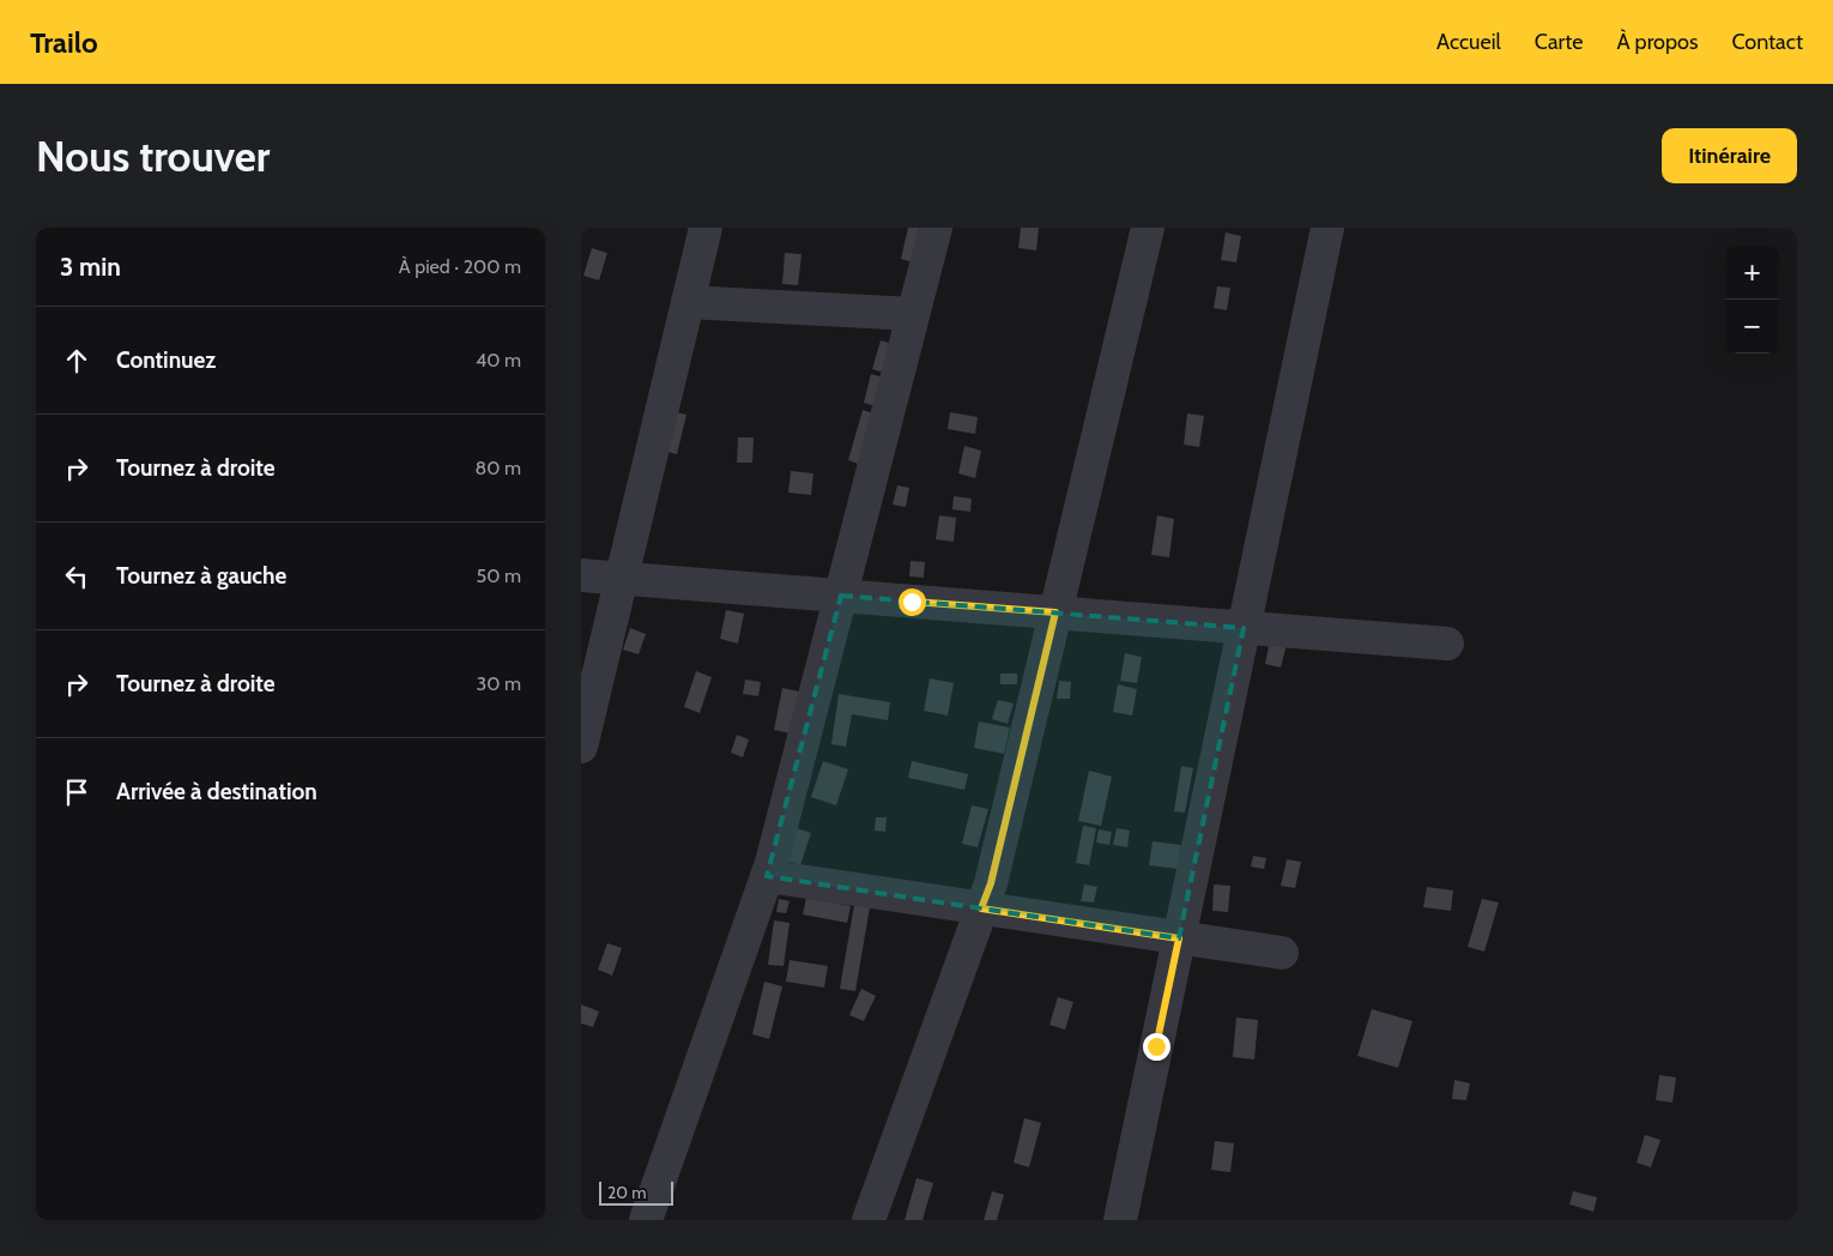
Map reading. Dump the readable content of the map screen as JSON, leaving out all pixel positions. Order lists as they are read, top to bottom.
{
  "scale_bar": "20 m",
  "page": {
    "header": "Trailo",
    "nav": [
      "Accueil",
      "Carte",
      "À propos",
      "Contact"
    ],
    "buttons": "Itinéraire",
    "title": "Nous trouver",
    "heading": ["3 min", "À pied · 200 m"],
    "map_buttons": ["+", "−"],
    "list": [
      ["Continuez", "40 m"],
      ["Tournez à droite", "80 m"],
      ["Tournez à gauche", "50 m"],
      ["Tournez à droite", "30 m"],
      "Arrivée à destination"
    ],
    "scale": "20 m"
  }
}
